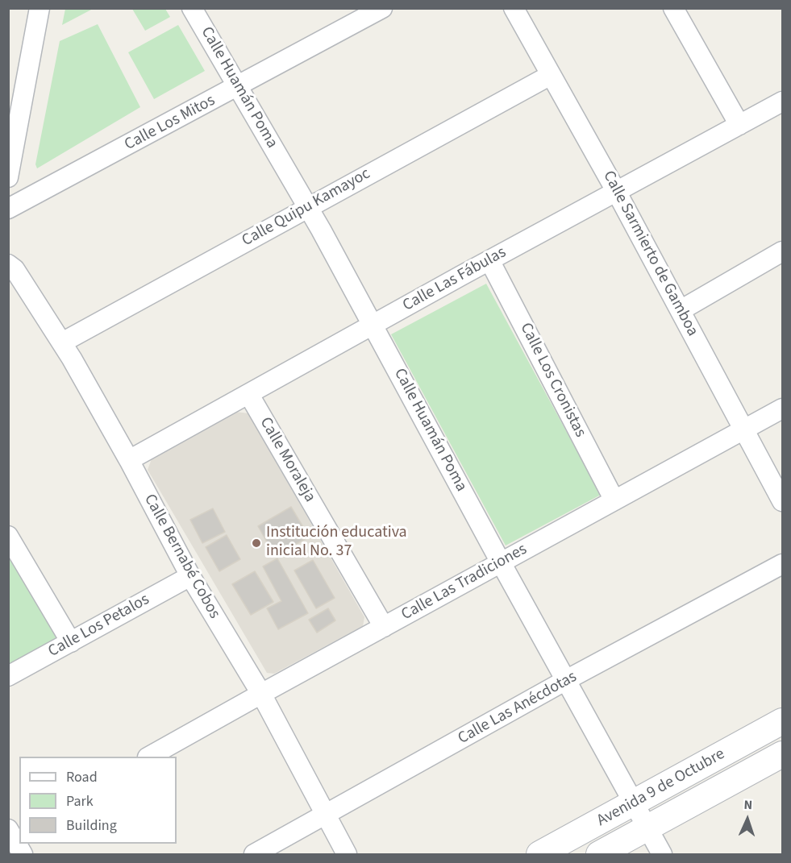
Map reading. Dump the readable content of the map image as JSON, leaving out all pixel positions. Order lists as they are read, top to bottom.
{
  "streets": {
    "street": [
      "Calle Huamán Poma",
      "Calle Los Mitos",
      "Calle Quipu Kamayoc",
      "Calle Sarmierto de Gamboa",
      "Calle Las Fábulas",
      "Calle Los Cronistas",
      "Calle Moraleja",
      "Calle Bernabé Cobos",
      "Calle Las Tradiciones",
      "Calle Los Petalos",
      "Calle Las Anécdotas",
      "Avenida 9 de Octubre"
    ]
  },
  "crossings": [
    ["Calle Huamán Poma", "Calle Los Mitos"],
    ["Calle Huamán Poma", "Calle Quipu Kamayoc"],
    ["Calle Huamán Poma", "Calle Las Fábulas"],
    ["Calle Huamán Poma", "Calle Las Tradiciones"],
    ["Calle Huamán Poma", "Calle Las Anécdotas"],
    ["Calle Huamán Poma", "Avenida 9 de Octubre"],
    ["Calle Quipu Kamayoc", "Calle Sarmierto de Gamboa"],
    ["Calle Quipu Kamayoc", "Calle Bernabé Cobos"],
    ["Calle Sarmierto de Gamboa", "Calle Las Fábulas"],
    ["Calle Sarmierto de Gamboa", "Calle Las Tradiciones"],
    ["Calle Las Fábulas", "Calle Los Cronistas"],
    ["Calle Las Fábulas", "Calle Moraleja"],
    ["Calle Las Fábulas", "Calle Bernabé Cobos"],
    ["Calle Los Cronistas", "Calle Las Tradiciones"],
    ["Calle Moraleja", "Calle Las Tradiciones"],
    ["Calle Bernabé Cobos", "Calle Las Tradiciones"],
    ["Calle Bernabé Cobos", "Calle Los Petalos"],
    ["Calle Bernabé Cobos", "Calle Las Anécdotas"]
  ],
  "places": ["Institución educativa inicial No. 37"],
  "legend": ["Road", "Park", "Building"],
  "north": "top"
}
